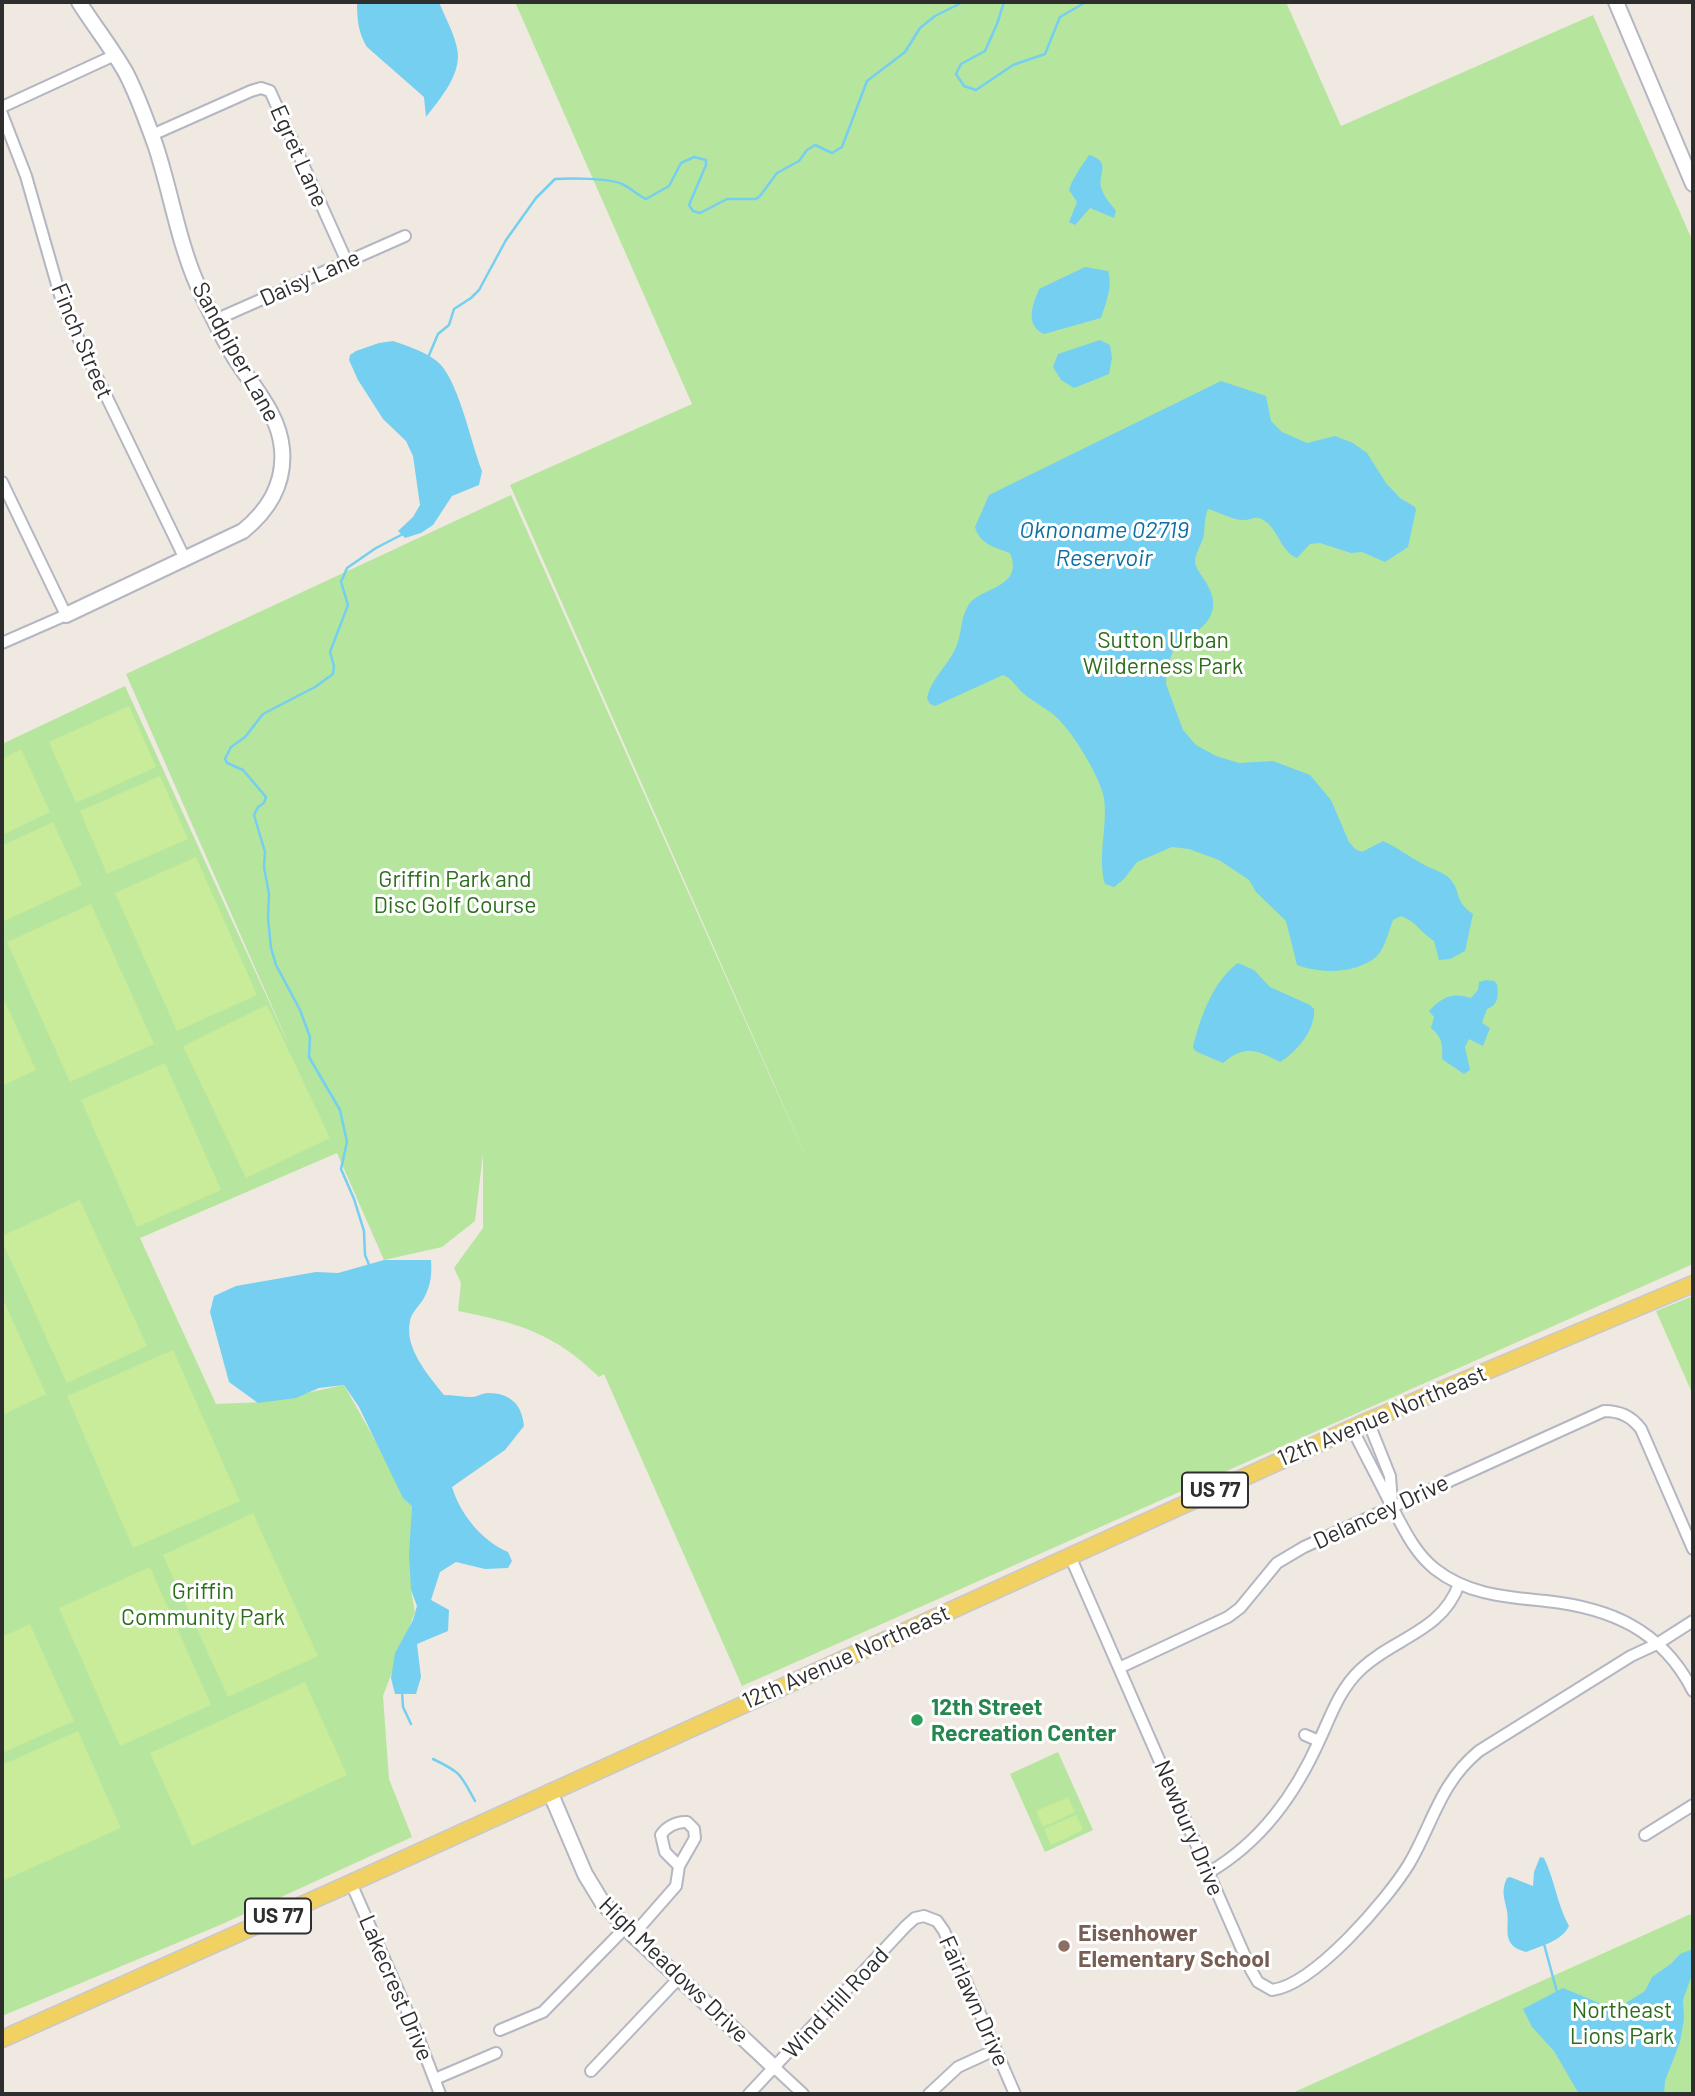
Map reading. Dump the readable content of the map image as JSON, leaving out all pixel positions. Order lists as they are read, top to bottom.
{
  "streets": {
    "main road": ["12th Avenue Northeast", "US 77"],
    "street": [
      "Egret Lane",
      "Daisy Lane",
      "Finch Street",
      "Sandpiper Lane",
      "Delancey Drive",
      "Newbury Drive",
      "High Meadows Drive",
      "Lakecrest Drive",
      "Fairlawn Drive",
      "Wind Hill Road"
    ]
  },
  "crossings": [
    ["Egret Lane", "Daisy Lane"],
    ["Egret Lane", "Sandpiper Lane"],
    ["Daisy Lane", "Sandpiper Lane"],
    ["Finch Street", "Sandpiper Lane"],
    ["12th Avenue Northeast", "Newbury Drive"],
    ["12th Avenue Northeast", "High Meadows Drive"],
    ["12th Avenue Northeast", "Lakecrest Drive"],
    ["Delancey Drive", "Newbury Drive"],
    ["High Meadows Drive", "Wind Hill Road"],
    ["Fairlawn Drive", "Wind Hill Road"]
  ],
  "water": ["Oknoname 02719 Reservoir"],
  "parks": [
    "Sutton Urban Wilderness Park",
    "Griffin Park and Disc Golf Course",
    "Griffin Community Park",
    "Northeast Lions Park"
  ],
  "places": ["12th Street Recreation Center", "Eisenhower Elementary School"]
}
